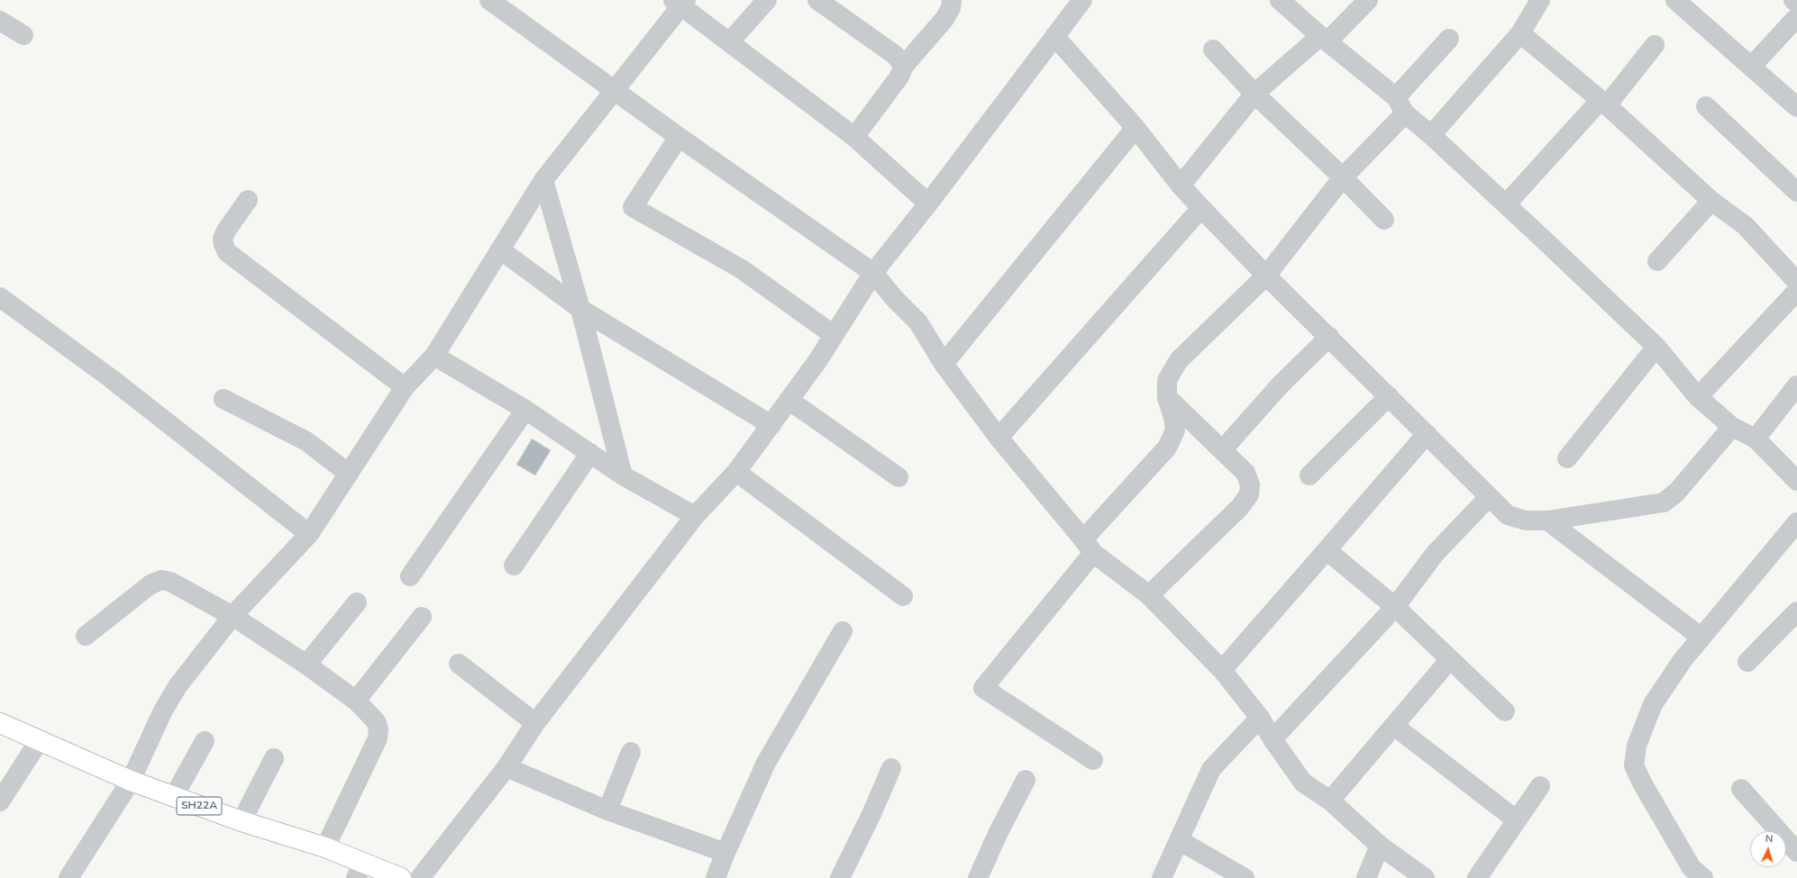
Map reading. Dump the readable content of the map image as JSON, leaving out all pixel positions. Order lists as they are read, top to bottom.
{
  "streets": {
    "main road": ["SH22A"]
  },
  "north": "top"
}
